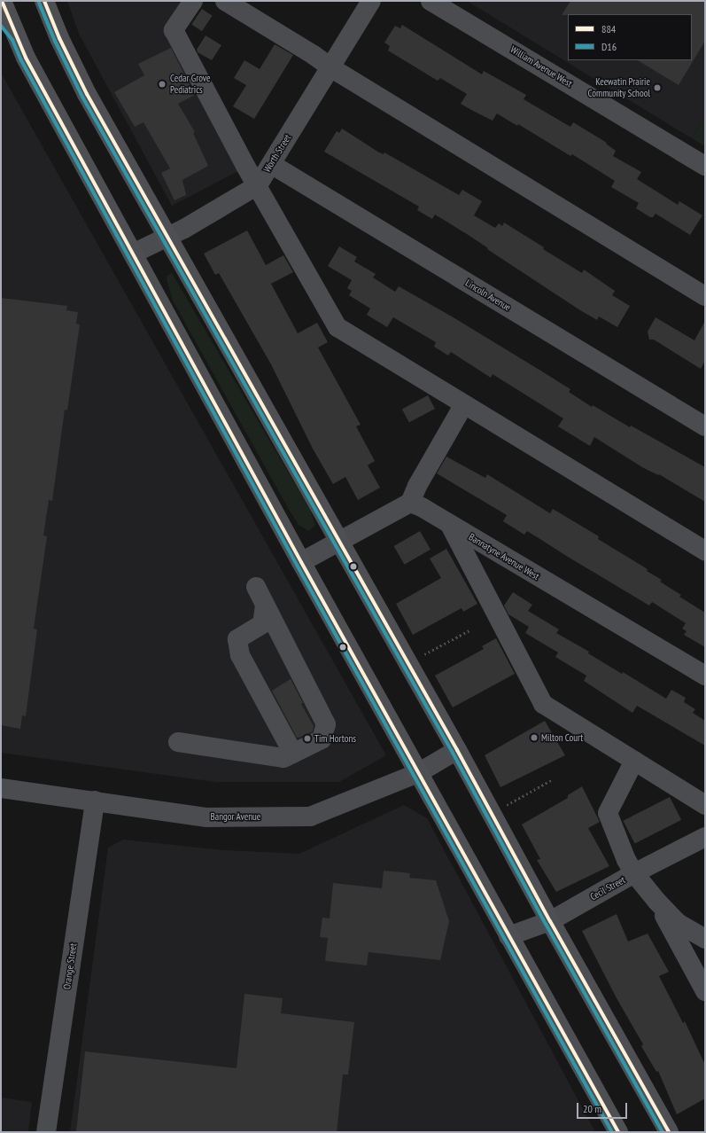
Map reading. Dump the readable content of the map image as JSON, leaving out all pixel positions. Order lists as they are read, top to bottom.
{
  "streets": {
    "street": [
      "William Avenue West",
      "Worth Street",
      "Lincoln Avenue",
      "Bannatyne Avenue West",
      "Bangor Avenue",
      "Cecil Street",
      "Orange Street"
    ]
  },
  "crossings": [
    ["Worth Street", "Lincoln Avenue"],
    ["Bangor Avenue", "Orange Street"]
  ],
  "places": [
    "Cedar Grove Pediatrics",
    "Keewatin Prairie Community School",
    "Milton Court",
    "Tim Hortons"
  ],
  "lines": ["transit line 884", "transit line D16"],
  "legend": ["884", "D16"],
  "scale_bar": "20 m"
}
